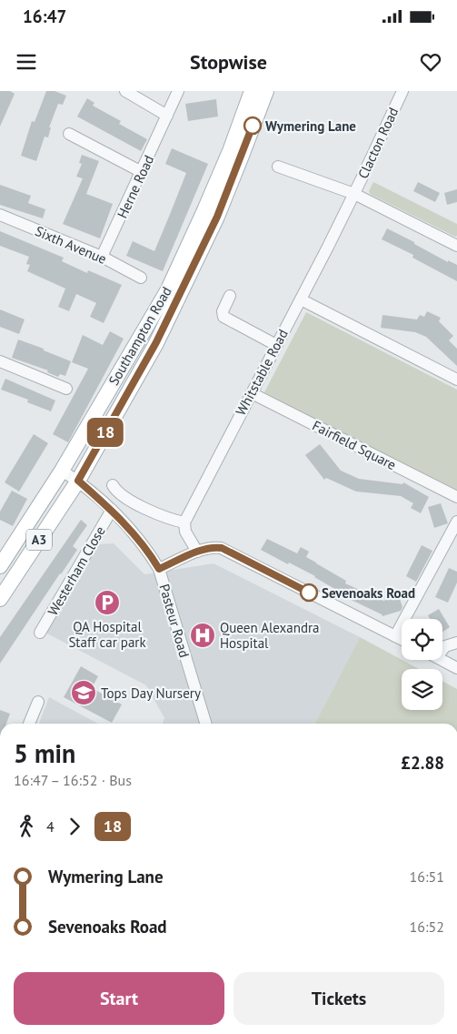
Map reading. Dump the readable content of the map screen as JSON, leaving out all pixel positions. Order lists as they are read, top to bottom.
{
  "streets": {
    "main road": ["Southampton Road", "A3"],
    "street": [
      "Clacton Road",
      "Herne Road",
      "Sixth Avenue",
      "Whitstable Road",
      "Fairfield Square",
      "Westerham Close",
      "Pasteur Road"
    ]
  },
  "crossings": [
    ["Clacton Road", "Whitstable Road"],
    ["Herne Road", "Sixth Avenue"],
    ["Southampton Road", "Pasteur Road"],
    ["Whitstable Road", "Fairfield Square"],
    ["Westerham Close", "Pasteur Road"]
  ],
  "places": {
    "other": ["Wymering Lane", "Sevenoaks Road"],
    "parking": ["QA Hospital Staff car park"],
    "hospital": ["Queen Alexandra Hospital"],
    "school or university": ["Tops Day Nursery"]
  },
  "lines": ["bus line 18"],
  "page": {
    "status": "16:47",
    "header": "Stopwise",
    "on_map": "18",
    "heading": ["5 min", "16:47 – 16:52 · Bus", "£2.88"],
    "legs": ["4", "18"],
    "list": [
      {
        "name": "Wymering Lane",
        "value": "16:51"
      },
      {
        "name": "Sevenoaks Road",
        "value": "16:52"
      }
    ],
    "buttons": ["Start", "Tickets"]
  }
}
